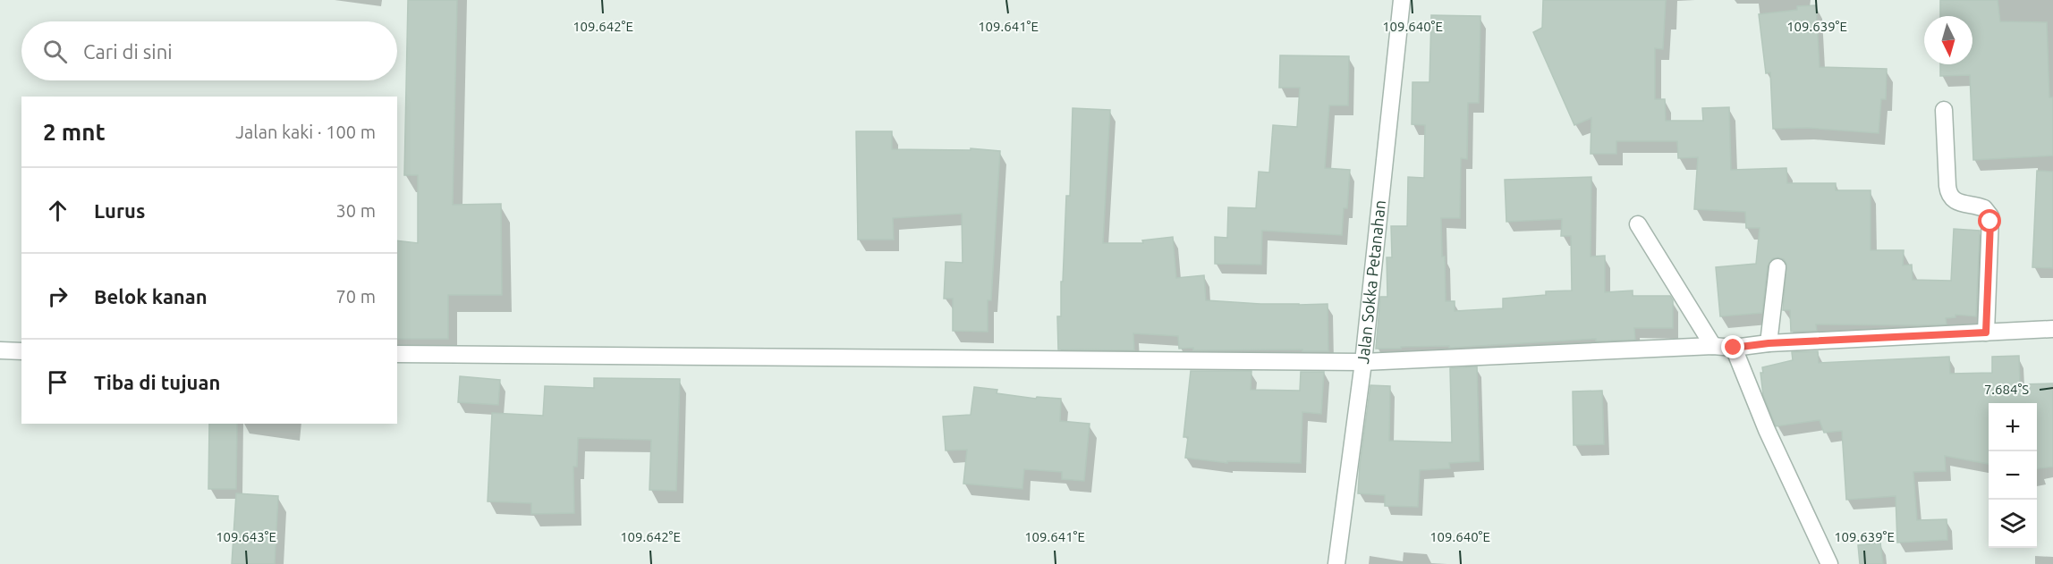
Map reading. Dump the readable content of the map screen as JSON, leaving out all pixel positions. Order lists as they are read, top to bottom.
{
  "streets": {
    "street": ["Jalan Sokka Petanahan"]
  },
  "north": "bottom",
  "page": {
    "search": "Cari di sini",
    "heading": ["2 mnt", "Jalan kaki · 100 m"],
    "list": [
      ["Lurus", "30 m"],
      ["Belok kanan", "70 m"],
      "Tiba di tujuan"
    ],
    "map_buttons": ["+", "−"]
  },
  "coordinates": [
    "109.642°E",
    "109.641°E",
    "109.640°E",
    "109.639°E",
    "7.684°S",
    "109.643°E"
  ]
}
